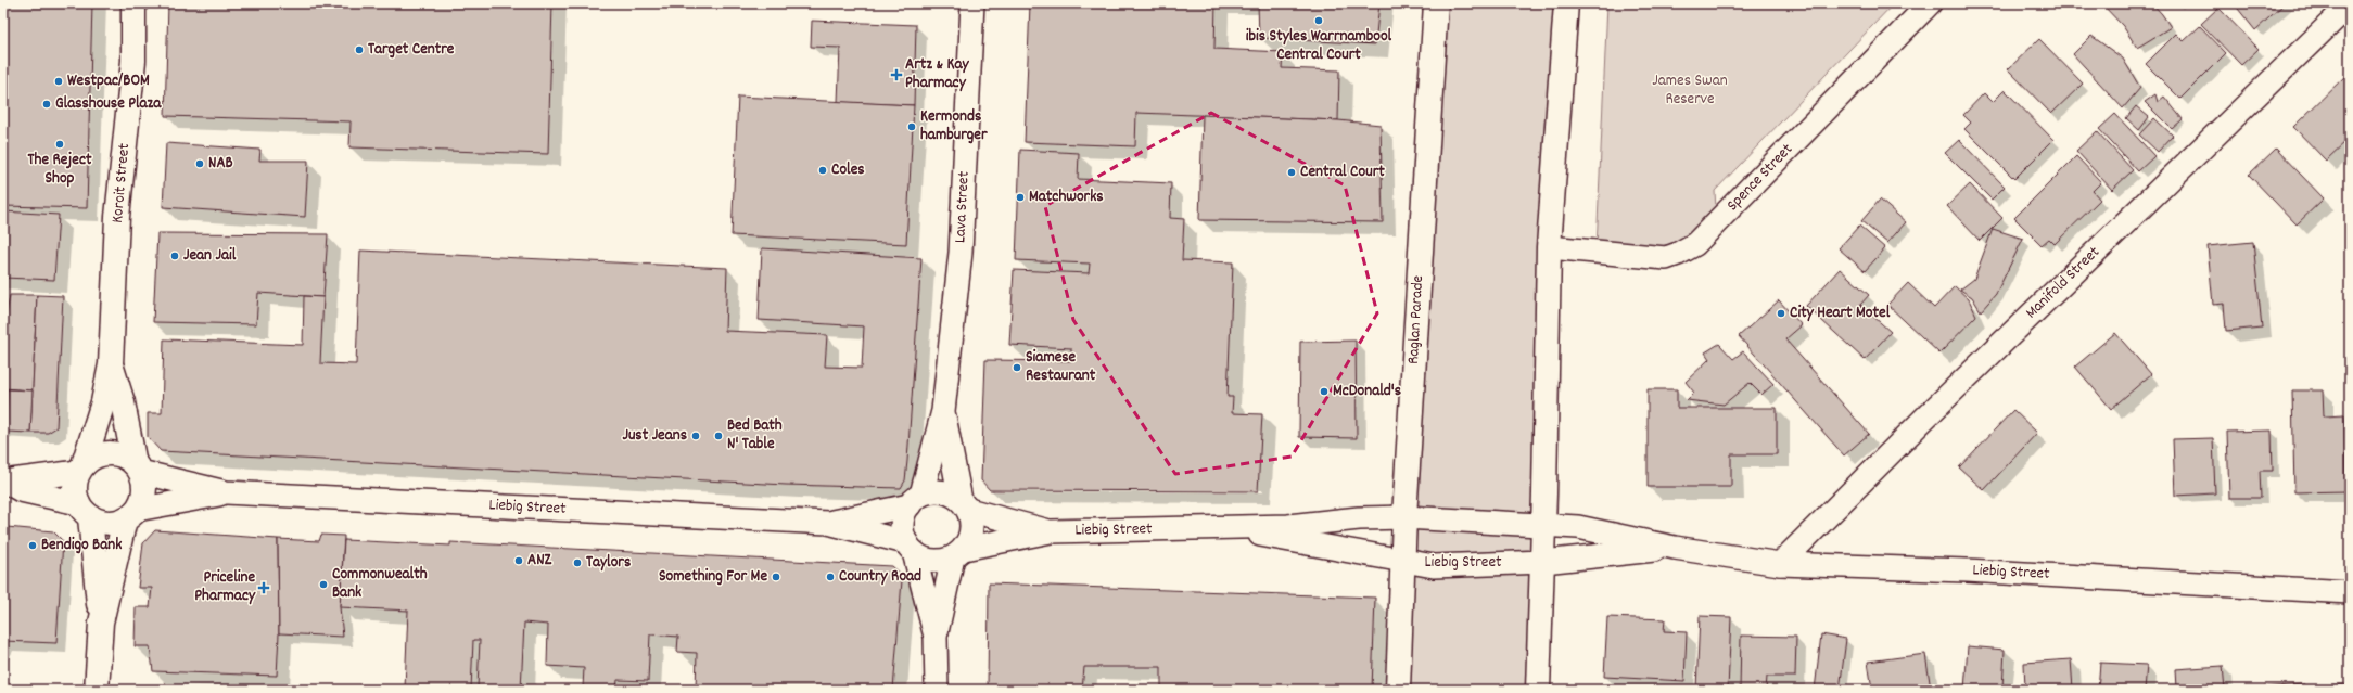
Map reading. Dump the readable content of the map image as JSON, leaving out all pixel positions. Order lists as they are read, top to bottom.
{
  "streets": {
    "main road": ["Koroit Street", "Raglan Parade"],
    "street": [
      "Spence Street",
      "Lava Street",
      "Manifold Street",
      "Liebig Street"
    ]
  },
  "crossings": [
    ["Koroit Street", "Liebig Street"],
    ["Lava Street", "Liebig Street"],
    ["Manifold Street", "Liebig Street"],
    ["Raglan Parade", "Liebig Street"]
  ],
  "parks": ["James Swan Reserve"],
  "places": {
    "other": [
      "ibis Styles Warrnambool Central Court",
      "Target Centre",
      "Westpac/BOM",
      "Glasshouse Plaza",
      "Kermonds hamburger",
      "The Reject Shop",
      "NAB",
      "Coles",
      "Central Court",
      "Matchworks",
      "Jean Jail",
      "City Heart Motel",
      "Siamese Restaurant",
      "McDonald's",
      "Just Jeans",
      "Bed Bath N' Table",
      "Bendigo Bank",
      "ANZ",
      "Taylors",
      "Something For Me",
      "Country Road",
      "Commonwealth Bank"
    ],
    "health": ["Artz & Kay Pharmacy", "Priceline Pharmacy"]
  }
}
